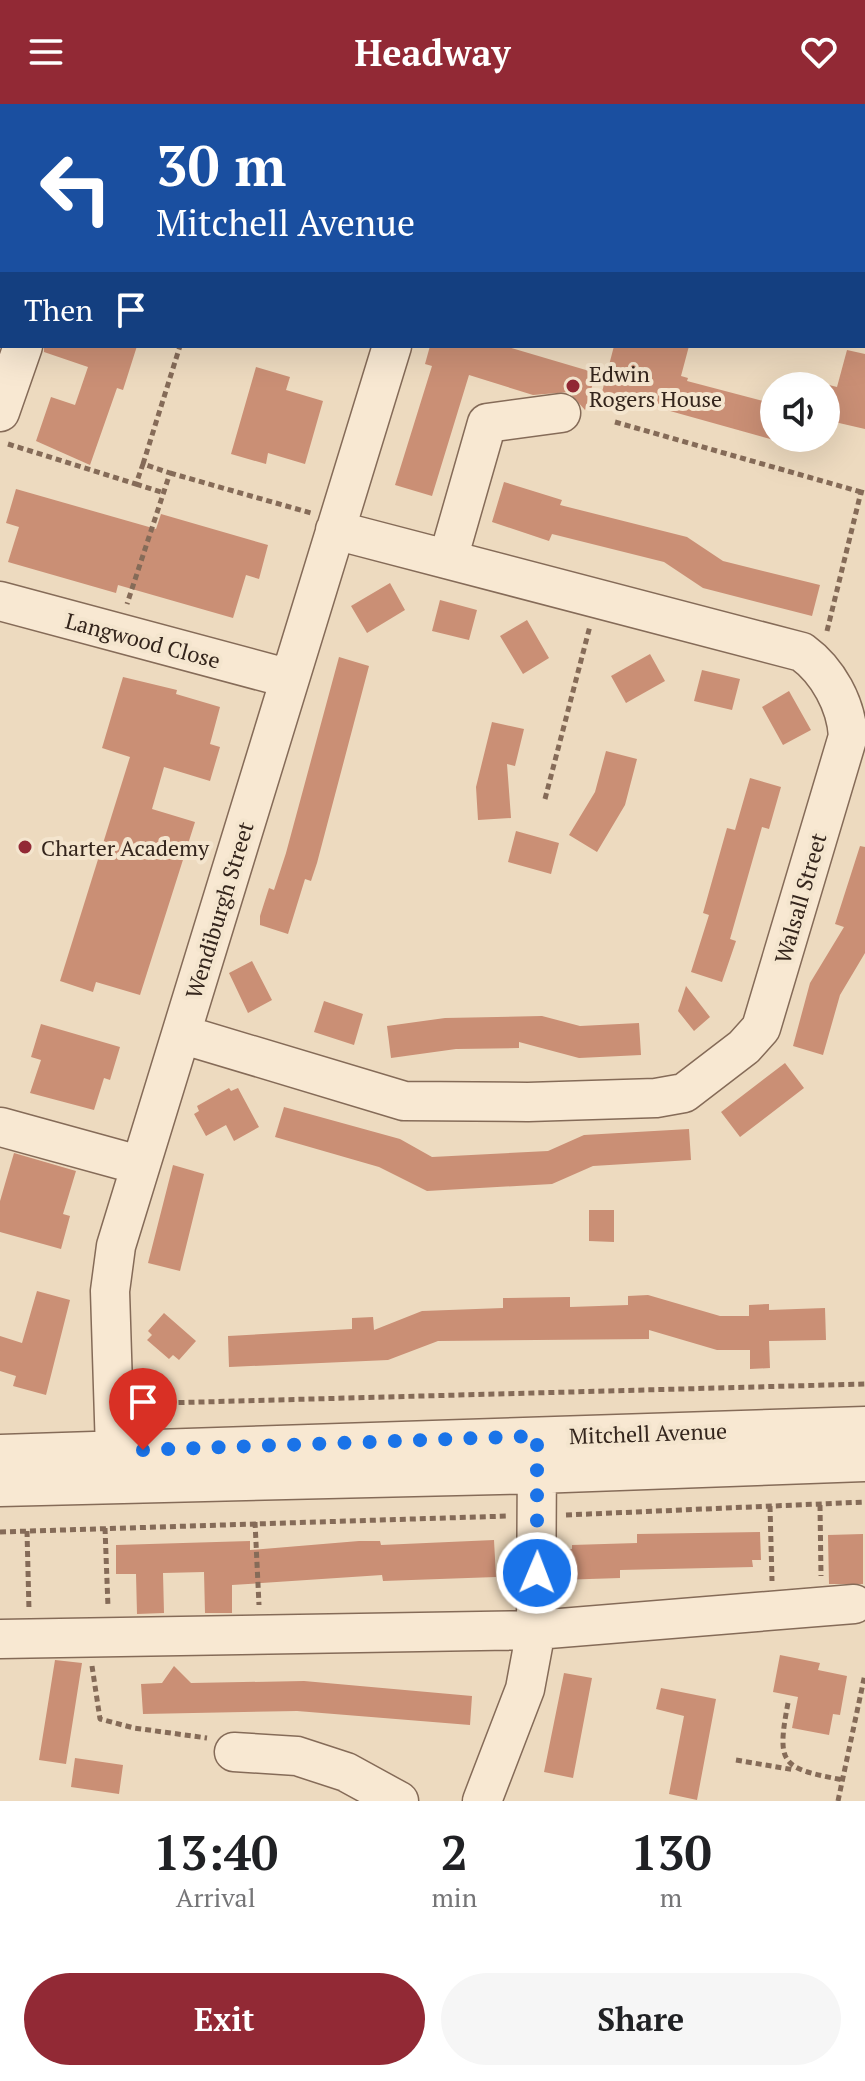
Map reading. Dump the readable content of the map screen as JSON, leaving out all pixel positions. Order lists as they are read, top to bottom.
{
  "streets": {
    "street": [
      "Langwood Close",
      "Walsall Street",
      "Wendiburgh Street",
      "Mitchell Avenue"
    ]
  },
  "crossings": [
    ["Langwood Close", "Wendiburgh Street"],
    ["Walsall Street", "Wendiburgh Street"],
    ["Wendiburgh Street", "Mitchell Avenue"]
  ],
  "places": ["Edwin Rogers House", "Charter Academy"],
  "page": {
    "header": "Headway",
    "turn": ["30 m", "Mitchell Avenue"],
    "then": "Then",
    "eta": [
      "13:40",
      "Arrival",
      "2",
      "min",
      "130",
      "m"
    ],
    "buttons": ["Exit", "Share"]
  }
}
